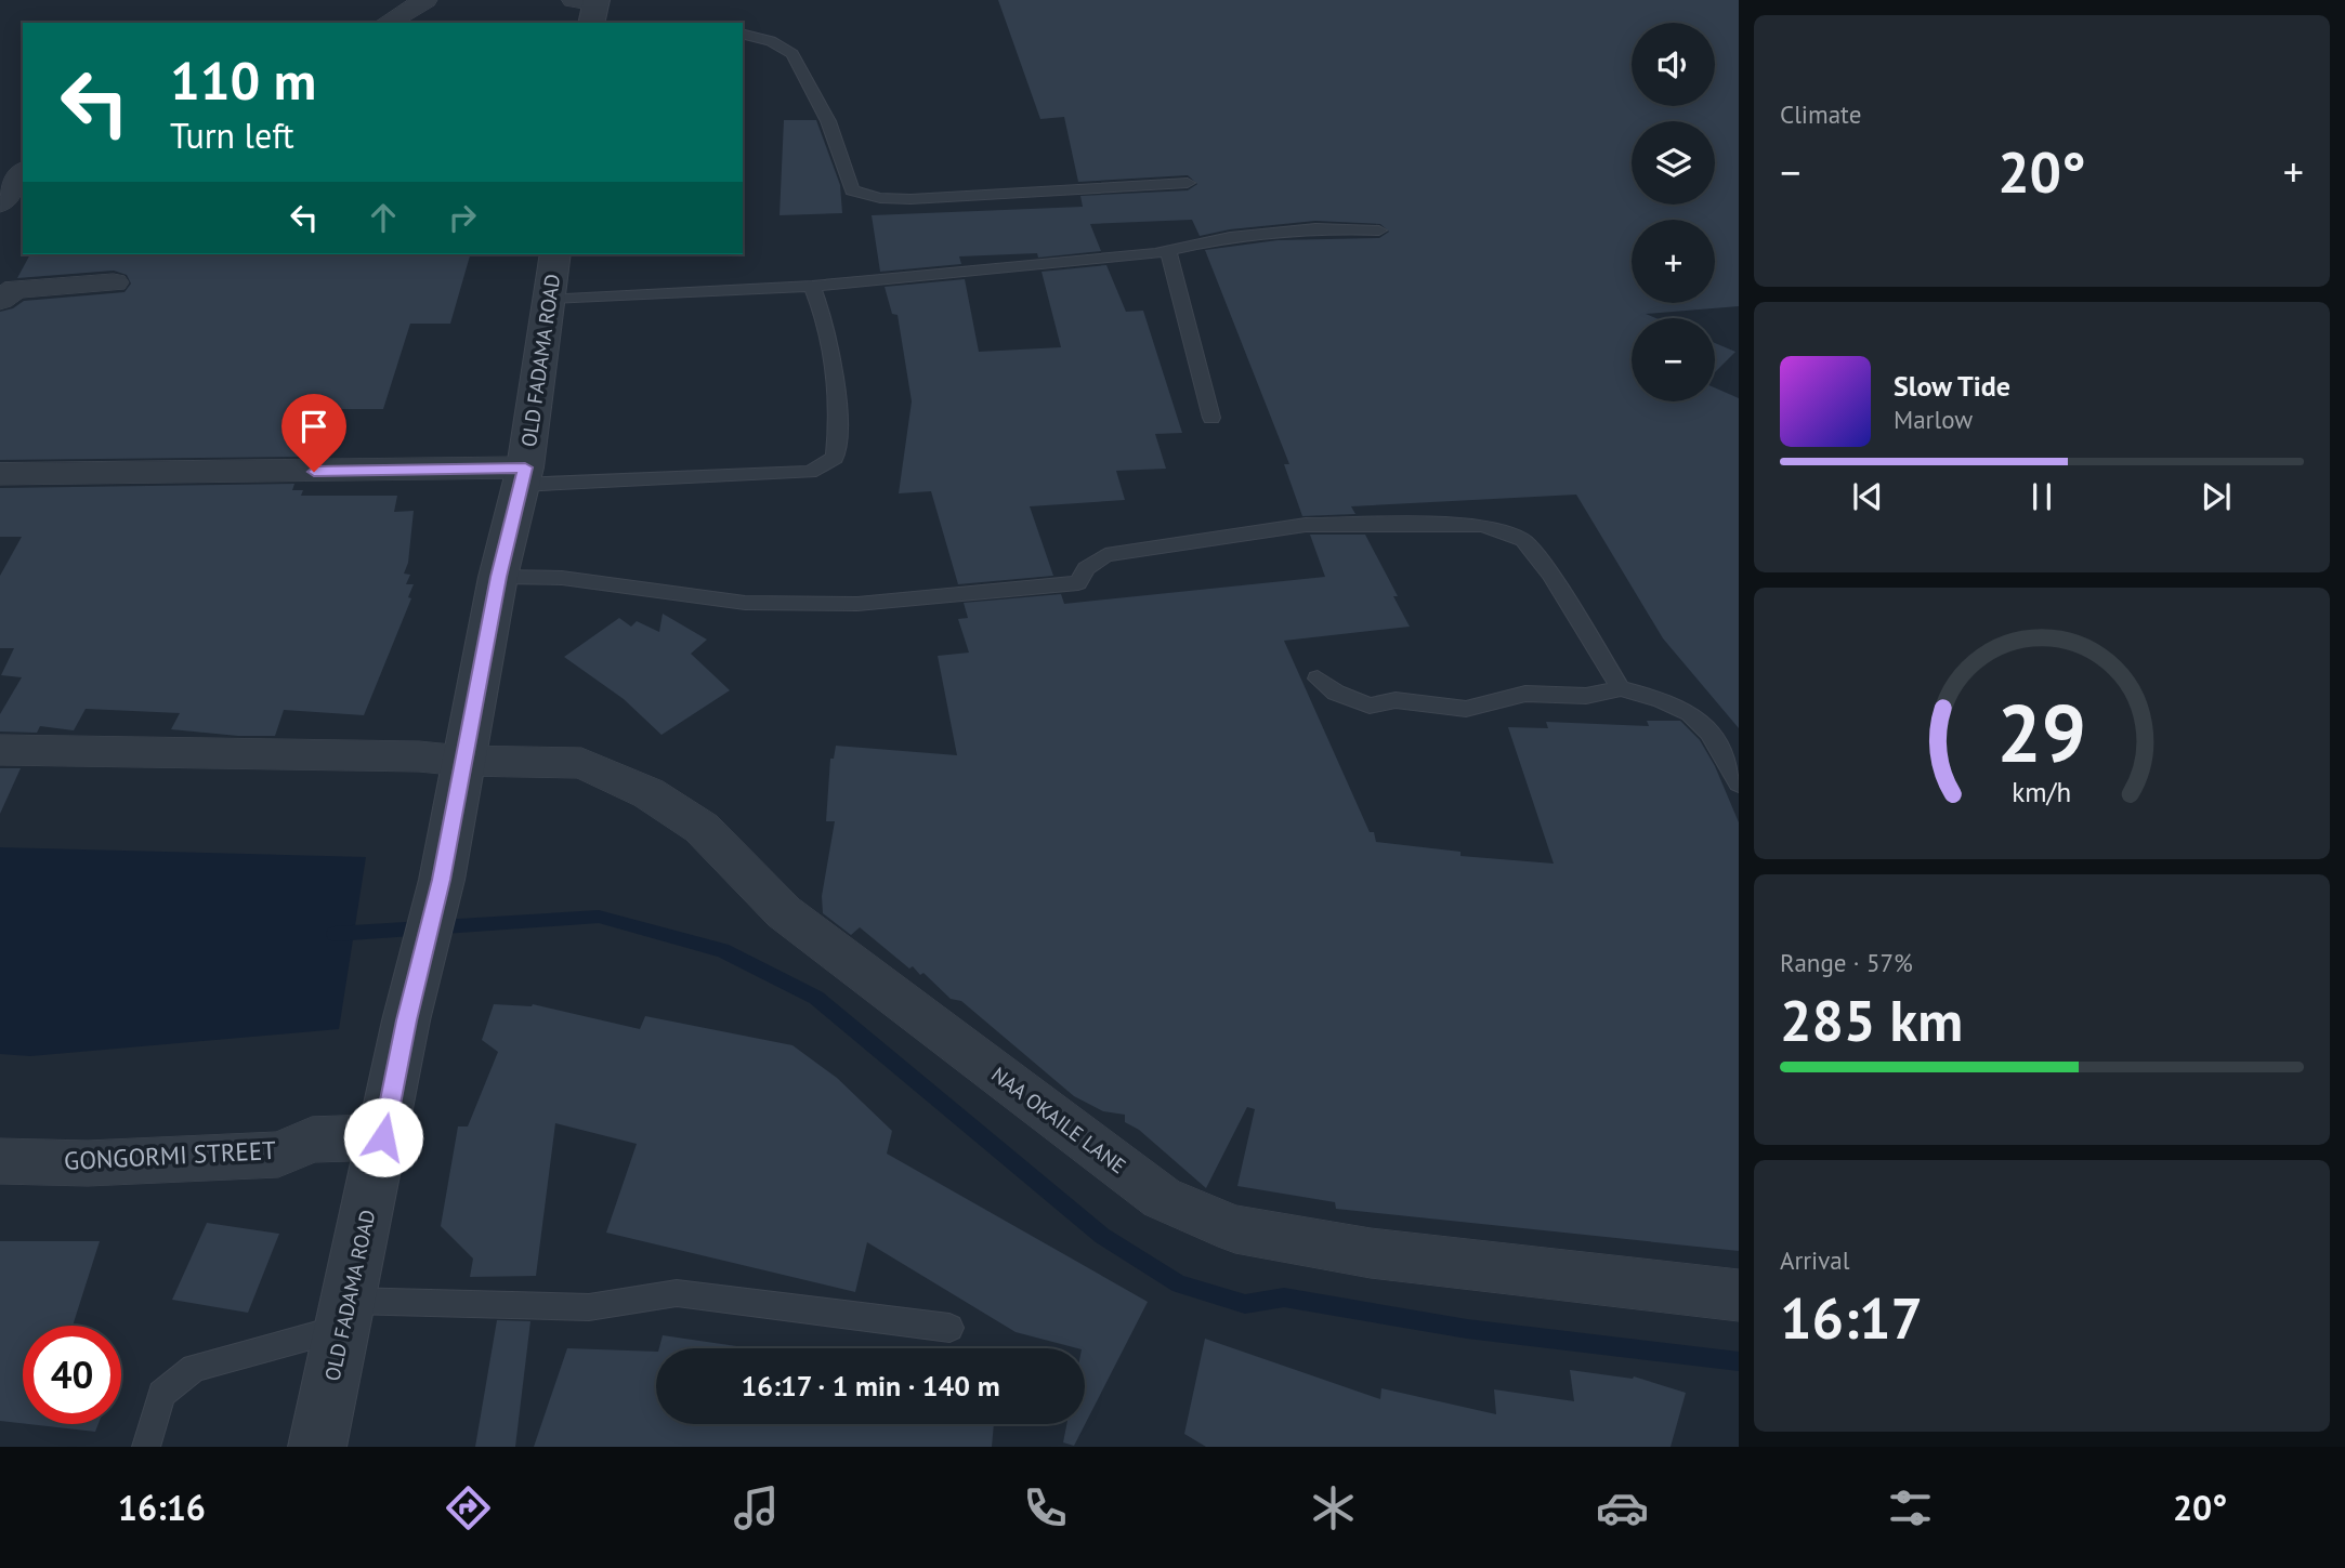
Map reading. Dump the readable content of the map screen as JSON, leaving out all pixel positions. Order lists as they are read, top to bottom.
{
  "streets": {
    "street": ["OLD FADAMA ROAD", "NAA OKAILE LANE", "GONGORMI STREET"]
  },
  "crossings": [
    ["OLD FADAMA ROAD", "NAA OKAILE LANE"],
    ["OLD FADAMA ROAD", "GONGORMI STREET"]
  ],
  "page": {
    "tile": [
      "Climate",
      ["Range · 57%", "285 km"],
      ["Arrival", "16:17"]
    ],
    "map_buttons": ["+", "−"],
    "turn": ["110 m", "Turn left"],
    "heat": ["−", "20°", "+"],
    "song": ["Slow Tide", "Marlow"],
    "limit": "40",
    "trip": "16:17 · 1 min · 140 m",
    "tabs": ["16:16", "20°"],
    "gauge": ["29", "km/h"]
  }
}
